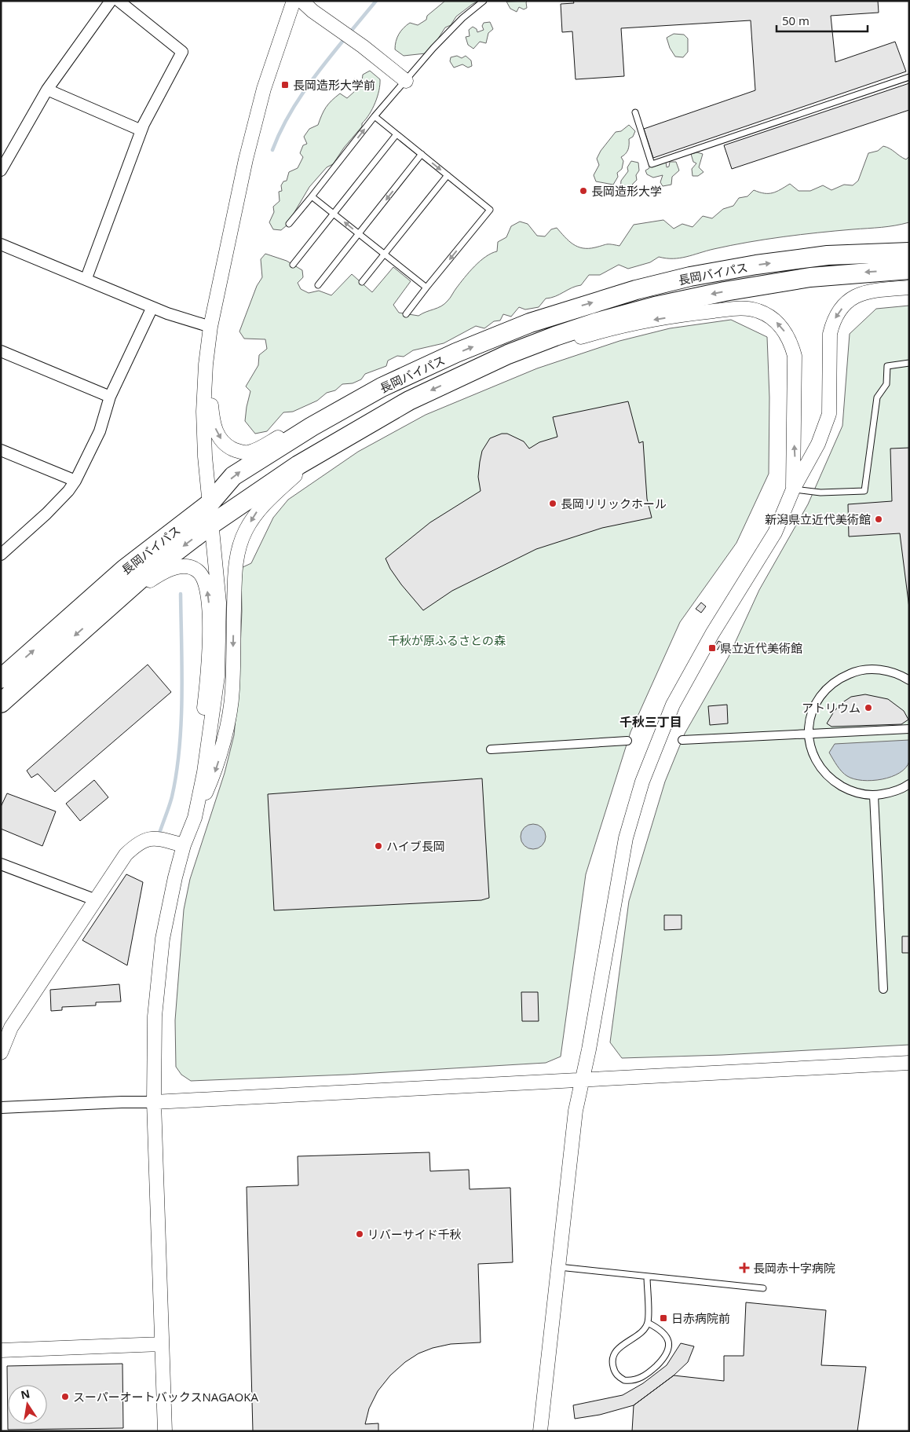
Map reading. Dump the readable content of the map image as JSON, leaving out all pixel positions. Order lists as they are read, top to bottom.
{
  "streets": {
    "highway": ["長岡バイパス"]
  },
  "districts": ["千秋三丁目"],
  "parks": ["千秋が原ふるさとの森"],
  "places": {
    "transit": ["長岡造形大学前", "県立近代美術館", "日赤病院前"],
    "other": [
      "長岡造形大学",
      "長岡リリックホール",
      "新潟県立近代美術館",
      "アトリウム",
      "ハイブ長岡",
      "リバーサイド千秋",
      "スーパーオートバックスNAGAOKA"
    ],
    "health": ["長岡赤十字病院"]
  },
  "scale_bar": "50 m",
  "north": "top"
}
